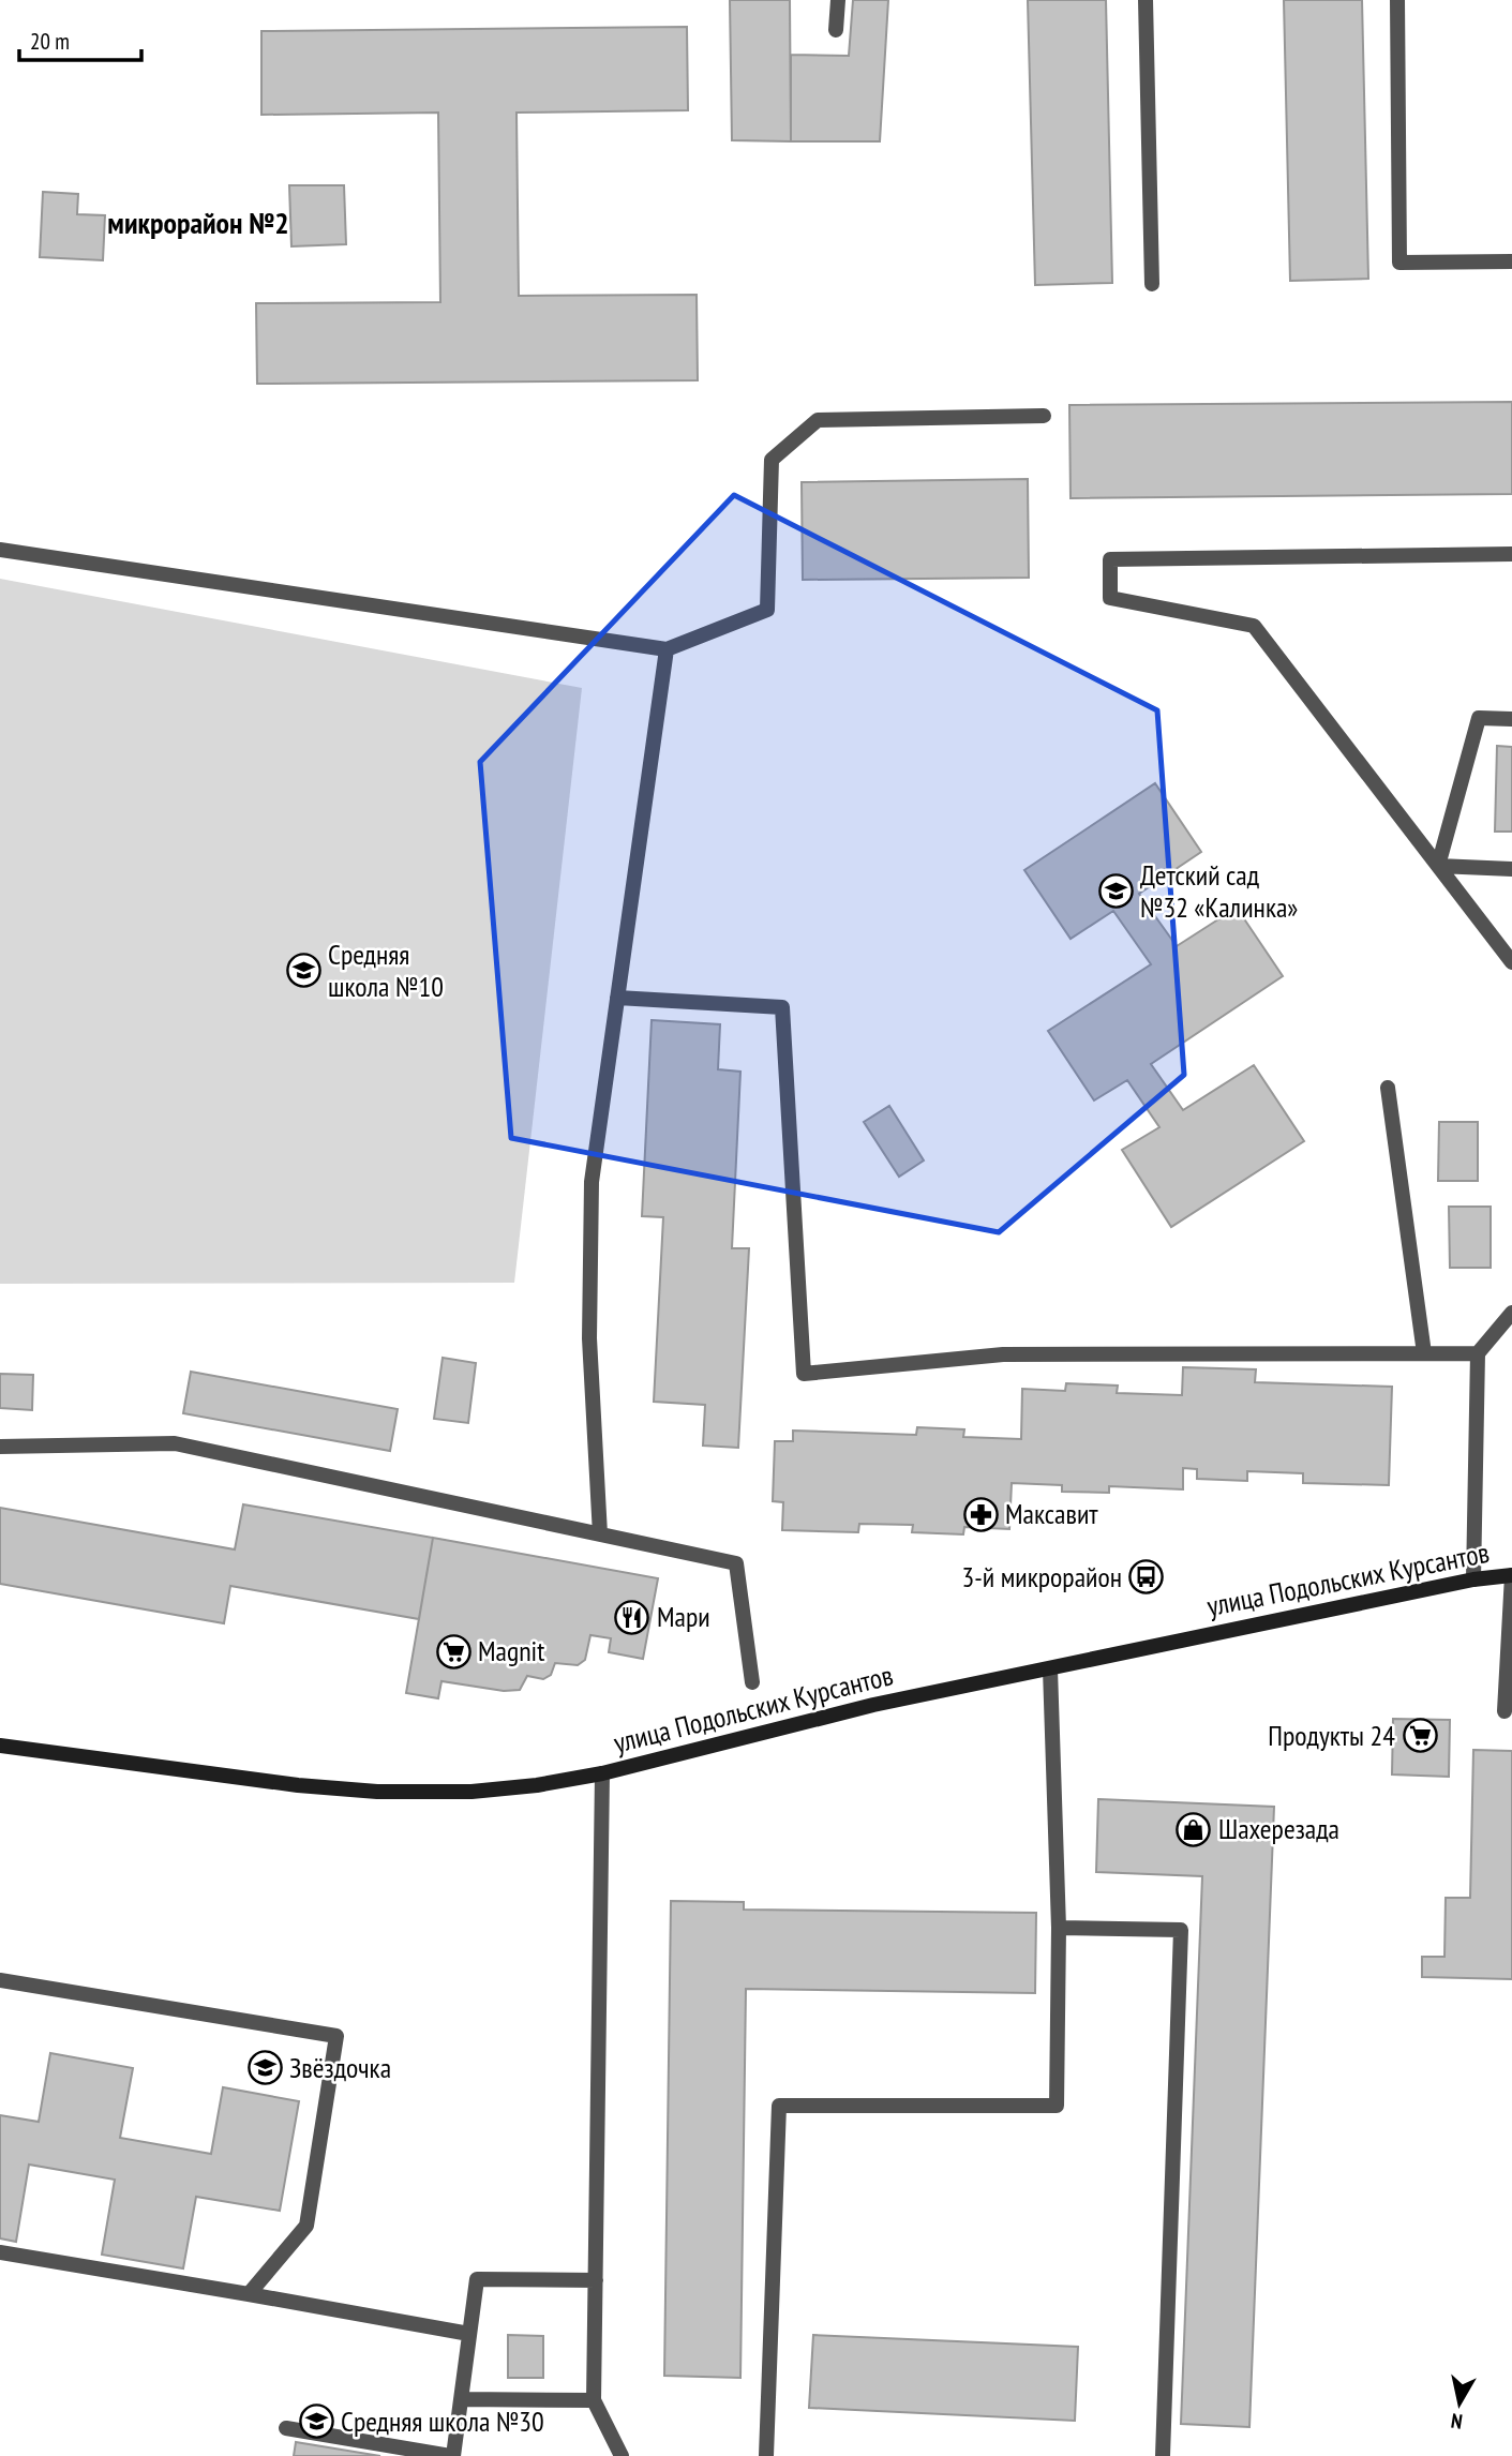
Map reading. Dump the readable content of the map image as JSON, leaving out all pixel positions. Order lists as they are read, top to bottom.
{
  "streets": {
    "street": ["улица Подольских Курсантов"]
  },
  "districts": ["микрорайон №2"],
  "places": {
    "school or university": [
      "Детский сад №32 «Калинка»",
      "Средняя школа №10",
      "Звёздочка",
      "Средняя школа №30"
    ],
    "pharmacy": ["Максавит"],
    "bus stop": ["3-й микрорайон"],
    "restaurant": ["Мари"],
    "supermarket": ["Magnit", "Продукты 24"],
    "shop": ["Шахерезада"]
  },
  "scale_bar": "20 m",
  "north": "bottom"
}
